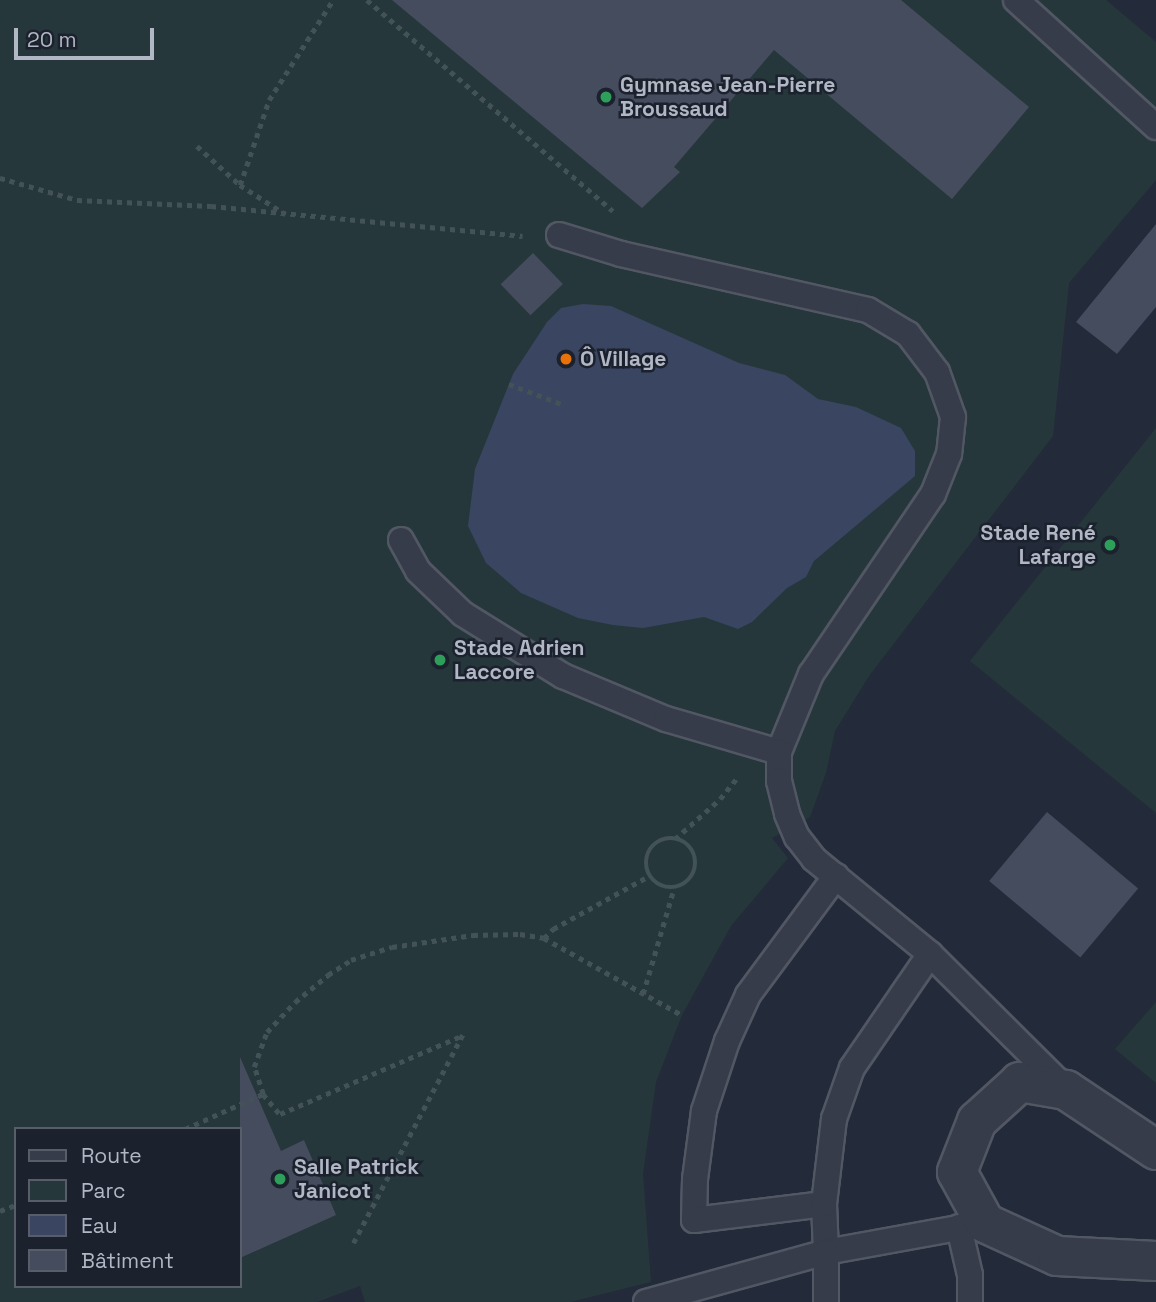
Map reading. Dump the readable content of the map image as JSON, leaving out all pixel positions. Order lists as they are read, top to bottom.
{
  "places": [
    "Gymnase Jean-Pierre Broussaud",
    "Ô Village",
    "Stade René Lafarge",
    "Stade Adrien Laccore",
    "Salle Patrick Janicot"
  ],
  "legend": [
    "Route",
    "Parc",
    "Eau",
    "Bâtiment"
  ],
  "scale_bar": "20 m"
}
